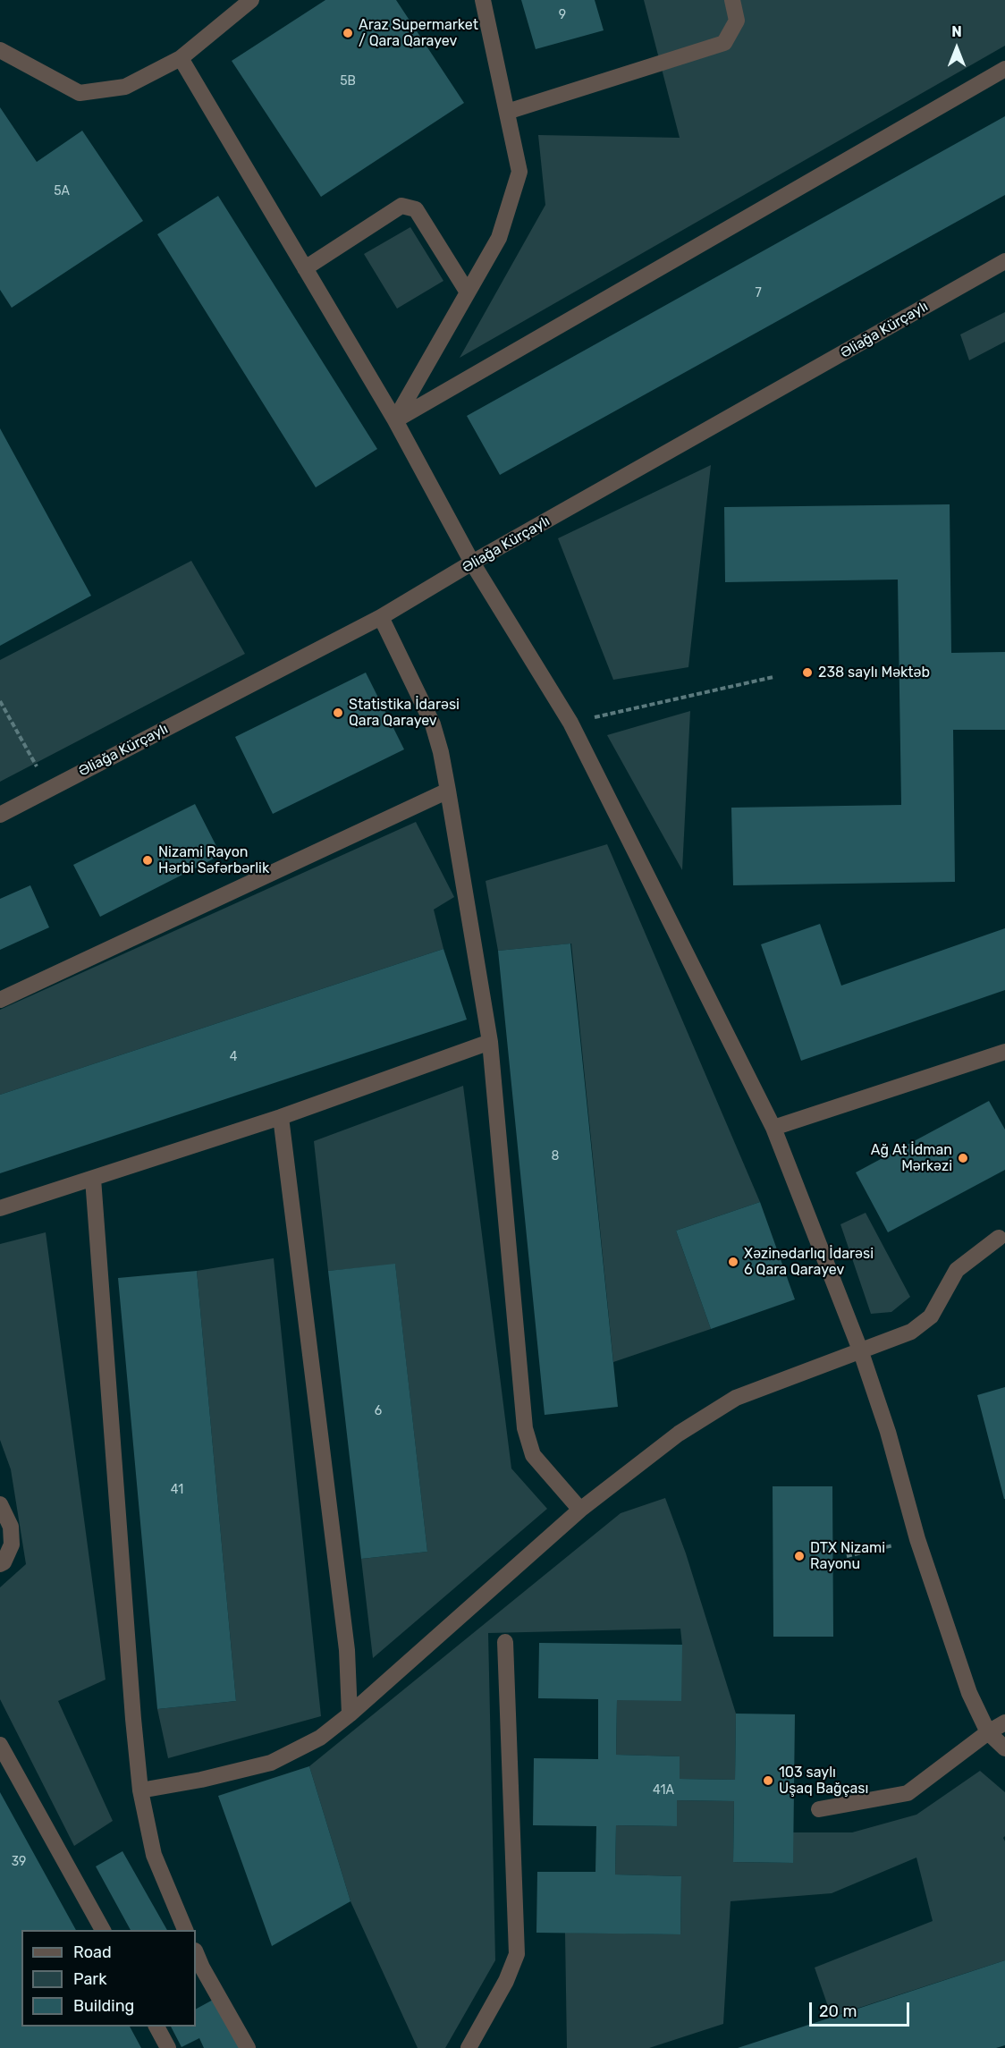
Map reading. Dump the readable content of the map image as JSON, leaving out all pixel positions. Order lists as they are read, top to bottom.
{
  "streets": {
    "street": ["Əliağa Kürçaylı"]
  },
  "places": [
    "Araz Supermarket / Qara Qarayev",
    "238 saylı Məktəb",
    "Statistika İdarəsi Qara Qarayev",
    "Nizami Rayon Hərbi Səfərbərlik",
    "Ağ At İdman Mərkəzi",
    "Xəzinədarlıq İdarəsi 6 Qara Qarayev",
    "DTX Nizami Rayonu",
    "103 saylı Uşaq Bağçası"
  ],
  "house_numbers": [
    "9",
    "5B",
    "5A",
    "7",
    "4",
    "8",
    "6",
    "41",
    "41A",
    "39"
  ],
  "legend": ["Road", "Park", "Building"],
  "scale_bar": "20 m",
  "north": "top"
}
